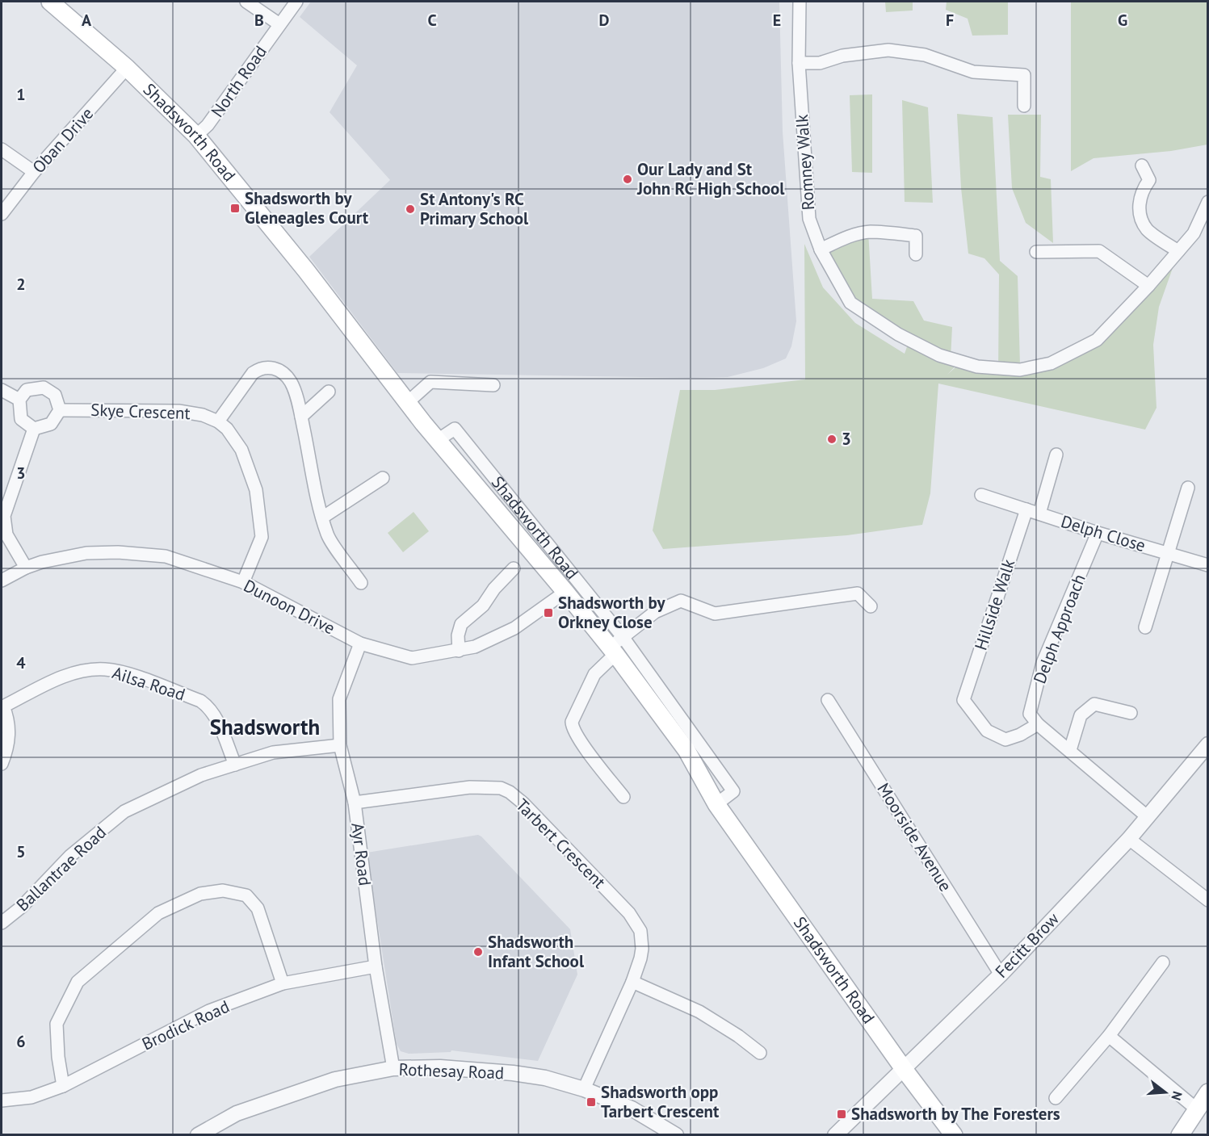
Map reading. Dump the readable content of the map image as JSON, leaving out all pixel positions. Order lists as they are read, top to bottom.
{
  "streets": {
    "main road": ["Shadsworth Road"],
    "street": [
      "North Road",
      "Oban Drive",
      "Romney Walk",
      "Skye Crescent",
      "Delph Close",
      "Hillside Walk",
      "Dunoon Drive",
      "Delph Approach",
      "Ailsa Road",
      "Moorside Avenue",
      "Tarbert Crescent",
      "Ayr Road",
      "Ballantrae Road",
      "Fecitt Brow",
      "Brodick Road",
      "Rothesay Road"
    ]
  },
  "crossings": [
    ["North Road", "Shadsworth Road"],
    ["Shadsworth Road", "Oban Drive"],
    ["Shadsworth Road", "Dunoon Drive"],
    ["Shadsworth Road", "Fecitt Brow"],
    ["Skye Crescent", "Dunoon Drive"],
    ["Delph Close", "Hillside Walk"],
    ["Delph Close", "Delph Approach"],
    ["Hillside Walk", "Delph Approach"],
    ["Dunoon Drive", "Ayr Road"],
    ["Ailsa Road", "Ballantrae Road"],
    ["Moorside Avenue", "Fecitt Brow"],
    ["Tarbert Crescent", "Ayr Road"],
    ["Tarbert Crescent", "Rothesay Road"],
    ["Ayr Road", "Ballantrae Road"],
    ["Ayr Road", "Brodick Road"],
    ["Ayr Road", "Rothesay Road"]
  ],
  "districts": ["Shadsworth"],
  "places": {
    "other": [
      "Our Lady and St John RC High School",
      "St Antony's RC Primary School",
      "3",
      "Shadsworth Infant School"
    ],
    "transit": [
      "Shadsworth by Gleneagles Court",
      "Shadsworth by Orkney Close",
      "Shadsworth opp Tarbert Crescent",
      "Shadsworth by The Foresters"
    ]
  },
  "north": "right",
  "grid": {
    "columns": [
      "A",
      "B",
      "C",
      "D",
      "E",
      "F",
      "G"
    ],
    "rows": [
      "1",
      "2",
      "3",
      "4",
      "5",
      "6"
    ]
  }
}
